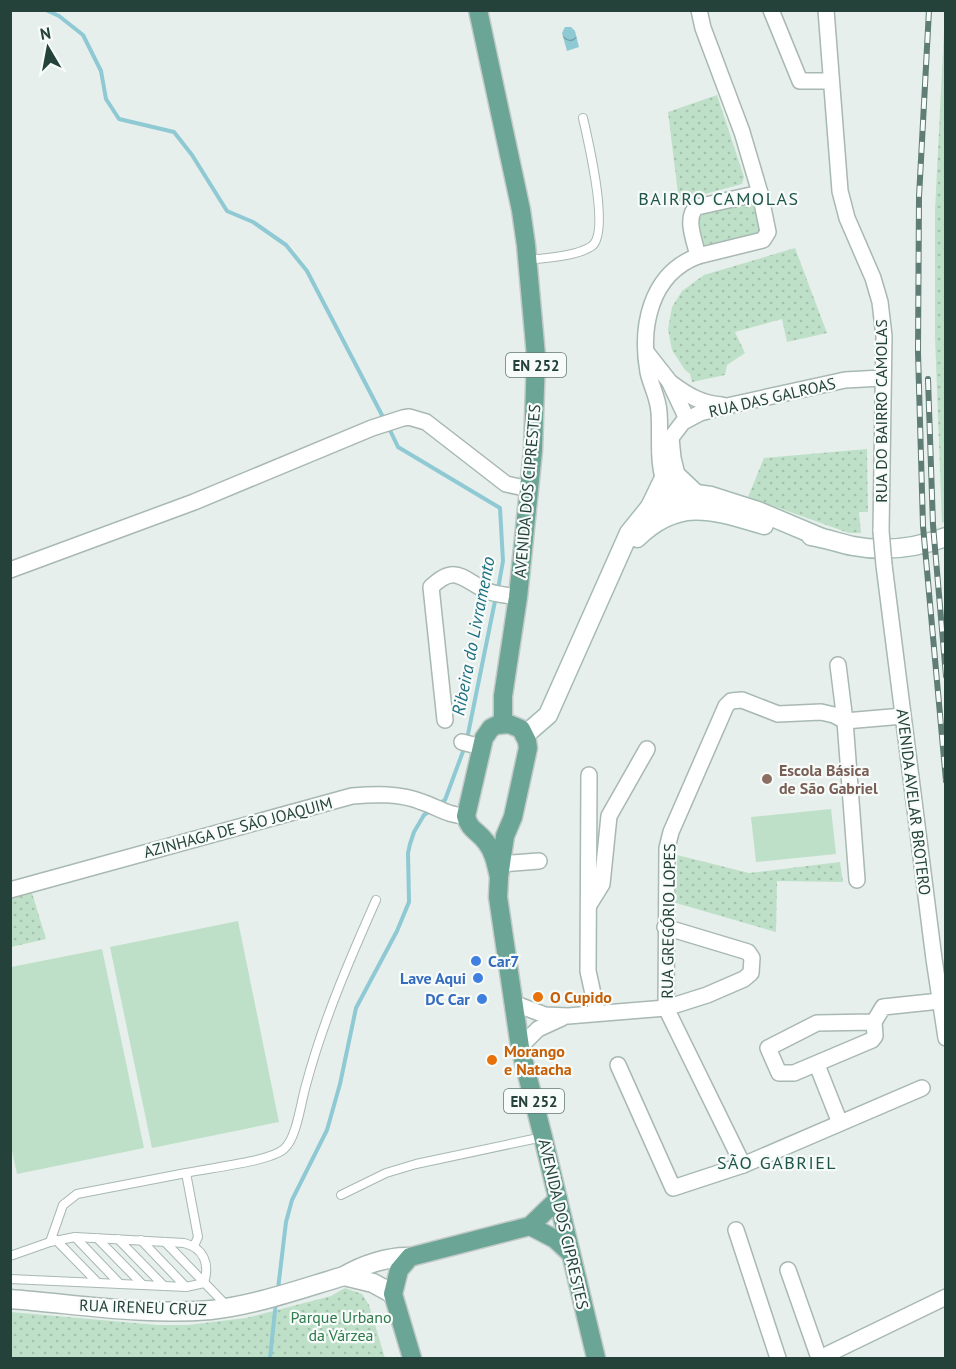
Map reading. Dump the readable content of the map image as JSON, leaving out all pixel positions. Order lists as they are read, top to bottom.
{
  "streets": {
    "main road": ["EN 252", "AVENIDA DOS CIPRESTES", "RUA IRENEU CRUZ"],
    "street": [
      "RUA DAS GALROAS",
      "RUA DO BAIRRO CAMOLAS",
      "AVENIDA AVELAR BROTERO",
      "AZINHAGA DE SÃO JOAQUIM",
      "RUA GREGÓRIO LOPES"
    ]
  },
  "crossings": [
    ["RUA DAS GALROAS", "RUA DO BAIRRO CAMOLAS"],
    ["RUA DO BAIRRO CAMOLAS", "AVENIDA AVELAR BROTERO"],
    ["AVENIDA DOS CIPRESTES", "AZINHAGA DE SÃO JOAQUIM"],
    ["AVENIDA AVELAR BROTERO", "RUA GREGÓRIO LOPES"]
  ],
  "districts": ["BAIRRO CAMOLAS", "SÃO GABRIEL"],
  "water": ["Ribeira do Livramento"],
  "parks": ["Parque Urbano da Várzea"],
  "places": [
    "Escola Básica de São Gabriel",
    "Car7",
    "Lave Aqui",
    "O Cupido",
    "DC Car",
    "Morango e Natacha"
  ],
  "north": "top"
}
